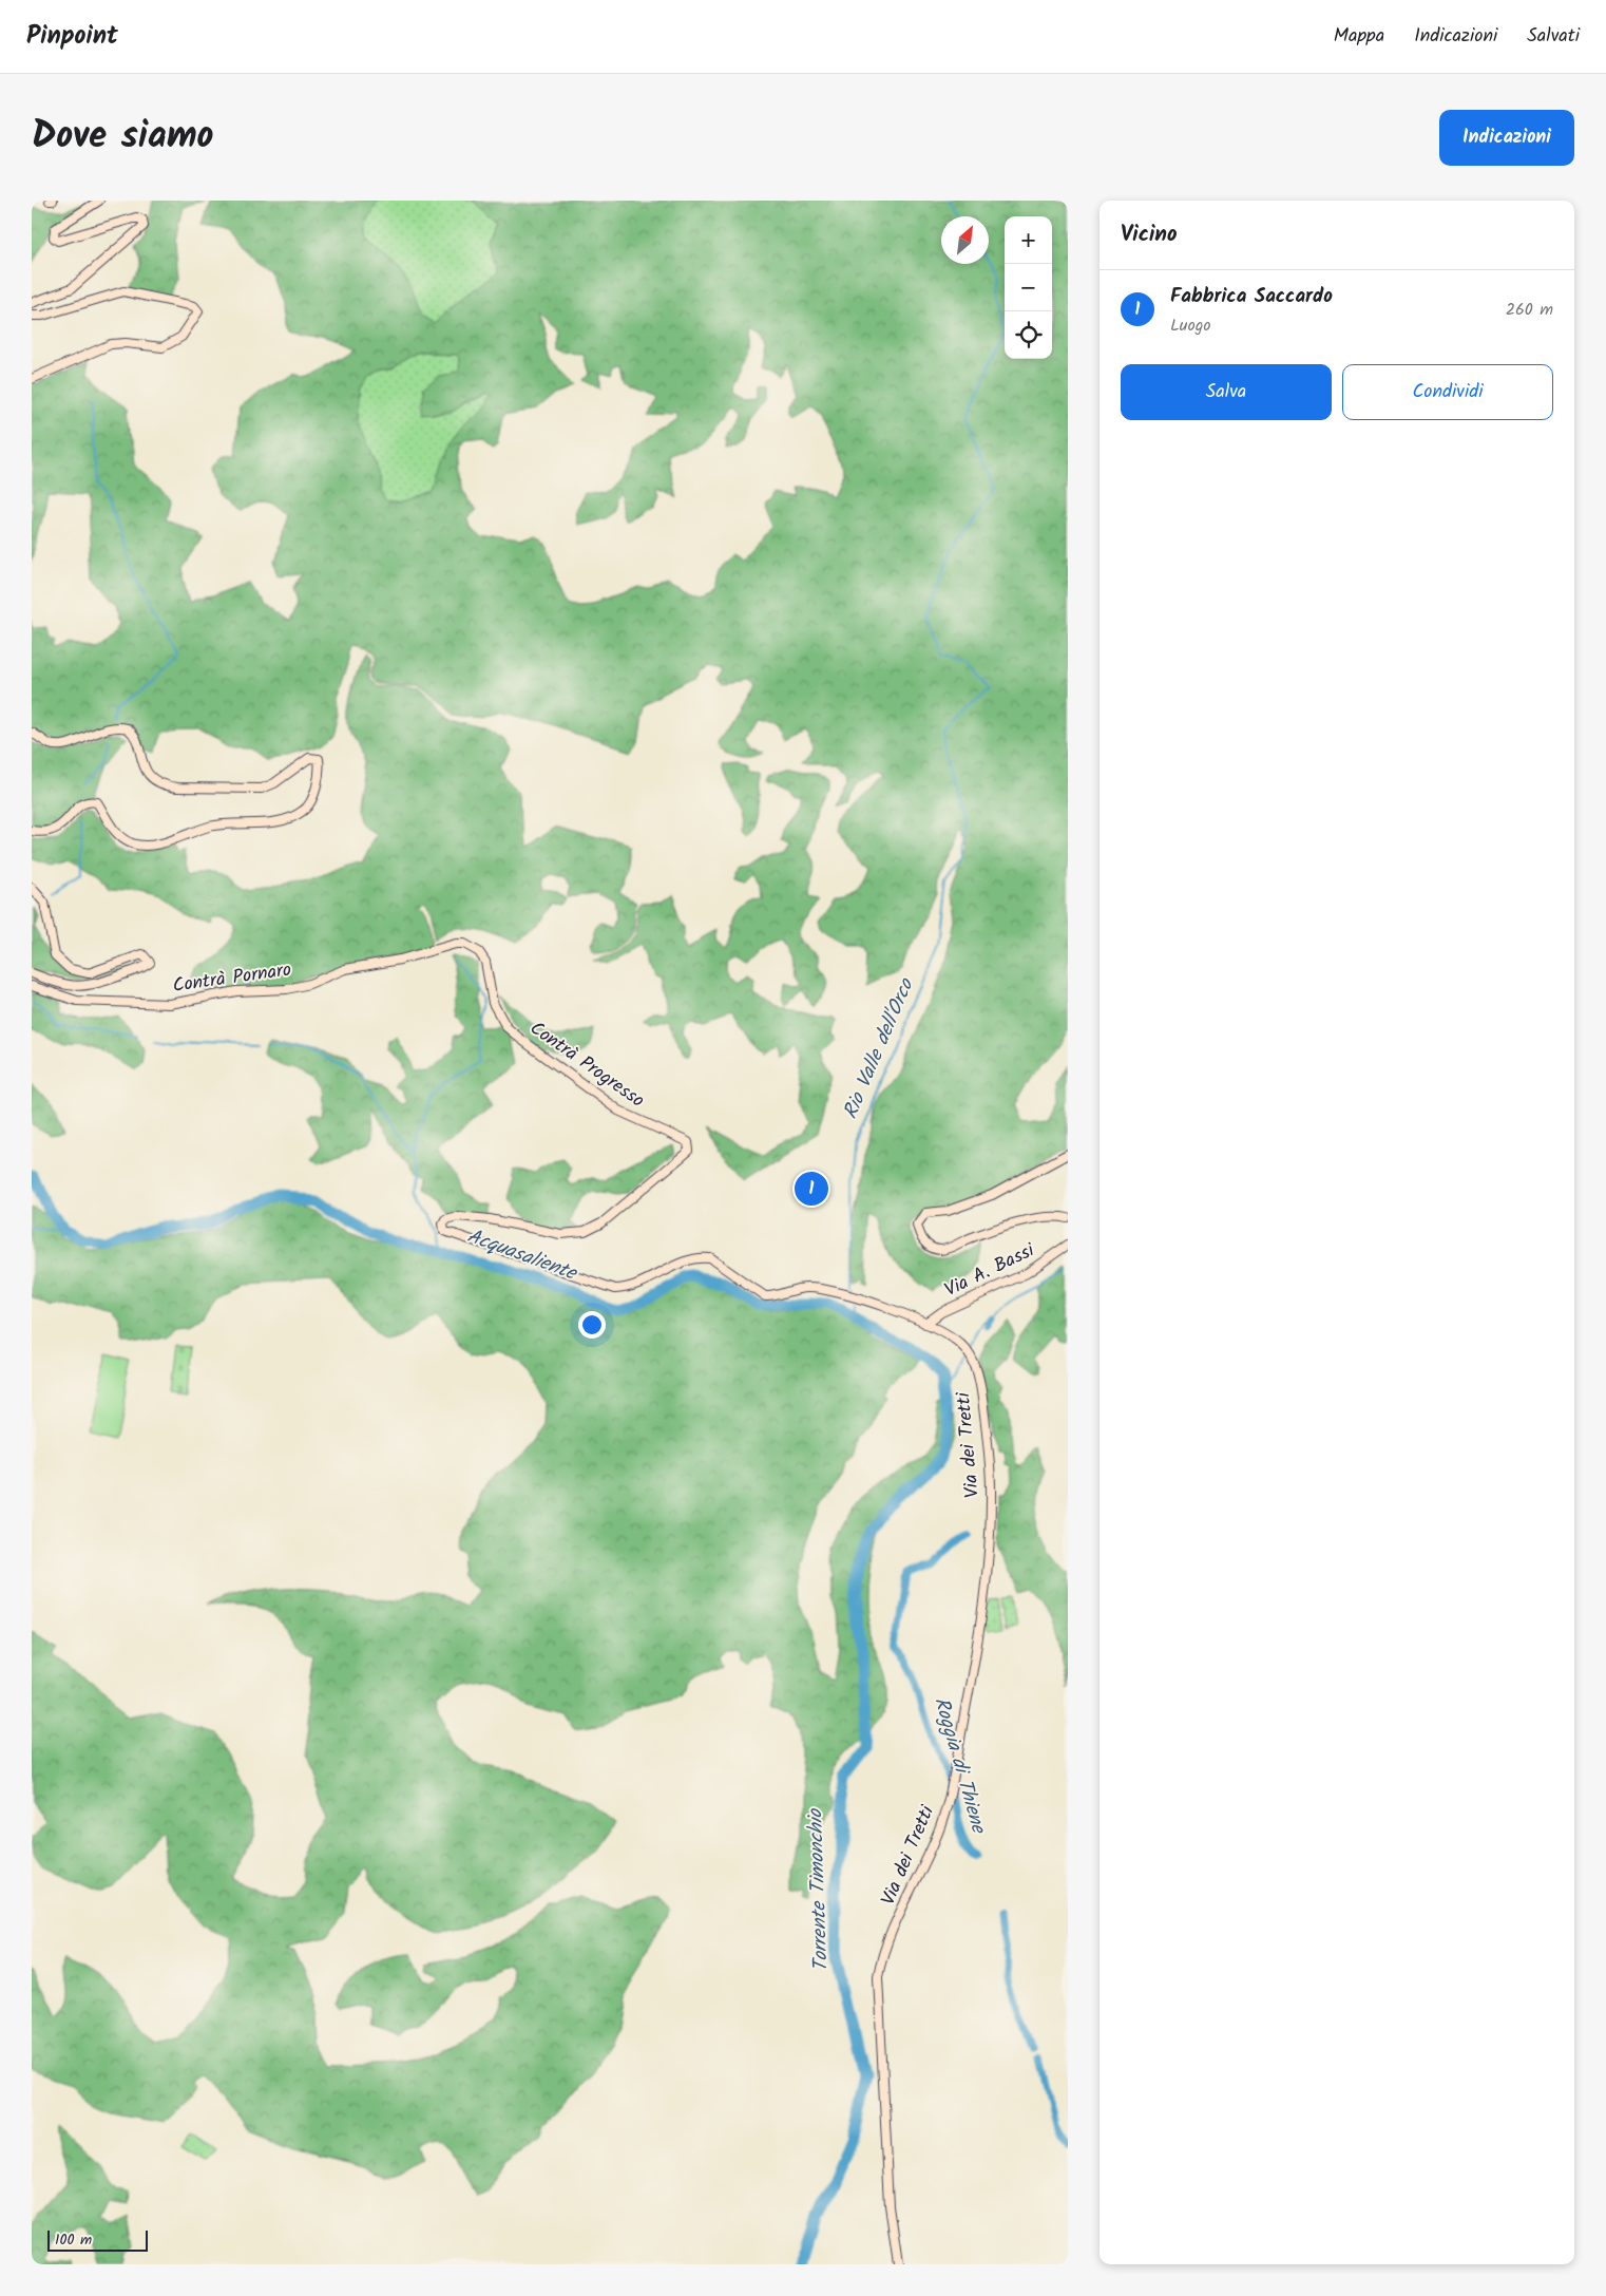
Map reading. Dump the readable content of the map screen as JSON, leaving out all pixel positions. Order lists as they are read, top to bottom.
{
  "streets": {
    "street": [
      "Contrà Pornaro",
      "Contrà Progresso",
      "Via A. Bassi",
      "Via dei Tretti"
    ]
  },
  "crossings": [
    ["Contrà Pornaro", "Contrà Progresso"],
    ["Contrà Progresso", "Via dei Tretti"],
    ["Via A. Bassi", "Via dei Tretti"]
  ],
  "water": [
    "Rio Valle dell'Orco",
    "Acquasaliente",
    "Roggia di Thiene",
    "Torrente Timonchio"
  ],
  "scale_bar": "100 m",
  "north": "top right",
  "page": {
    "header": "Pinpoint",
    "nav": ["Mappa", "Indicazioni", "Salvati"],
    "title": "Dove siamo",
    "buttons": [
      "Indicazioni",
      ["Salva", "Condividi"]
    ],
    "heading": "Vicino",
    "map_buttons": ["+", "−"],
    "list": [
      {
        "mark": "1",
        "name": "Fabbrica Saccardo",
        "note": "Luogo",
        "value": "260 m"
      }
    ],
    "pins": "1",
    "scale": "100 m"
  }
}
